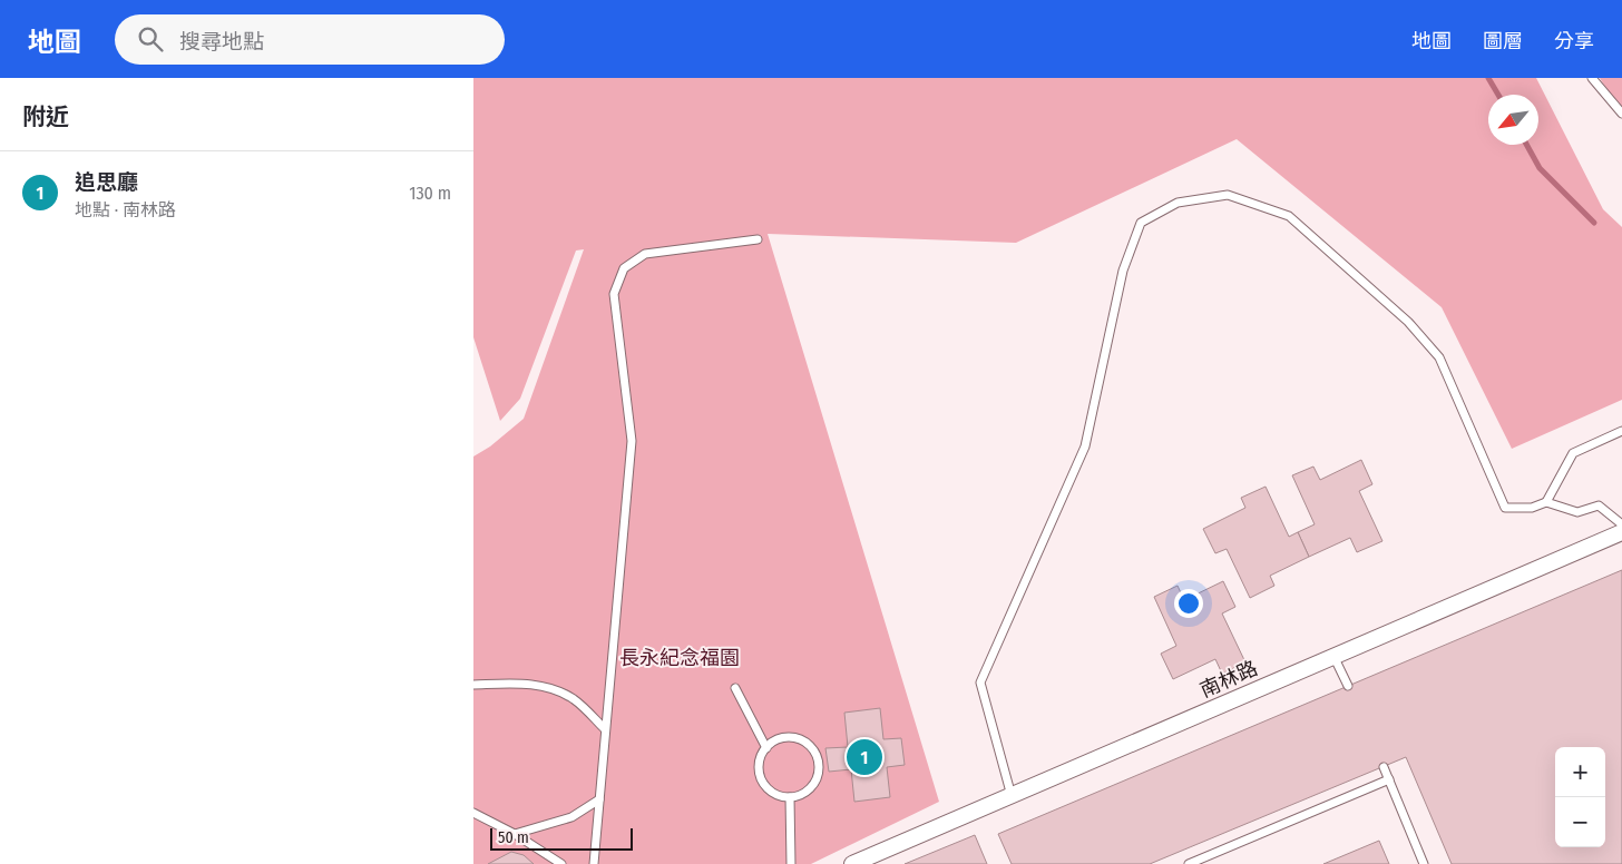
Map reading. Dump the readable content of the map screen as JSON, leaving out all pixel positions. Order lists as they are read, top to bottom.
{
  "streets": {
    "street": ["南林路"]
  },
  "parks": ["長永紀念福園"],
  "scale_bar": "50 m",
  "north": "bottom left",
  "page": {
    "header": "地圖",
    "search": "搜尋地點",
    "nav": ["地圖", "圖層", "分享"],
    "heading": "附近",
    "list": [
      {
        "mark": "1",
        "name": "追思廳",
        "note": "地點 · 南林路",
        "value": "130 m"
      }
    ],
    "pins": "1",
    "map_buttons": ["+", "−"],
    "scale": "50 m"
  }
}
